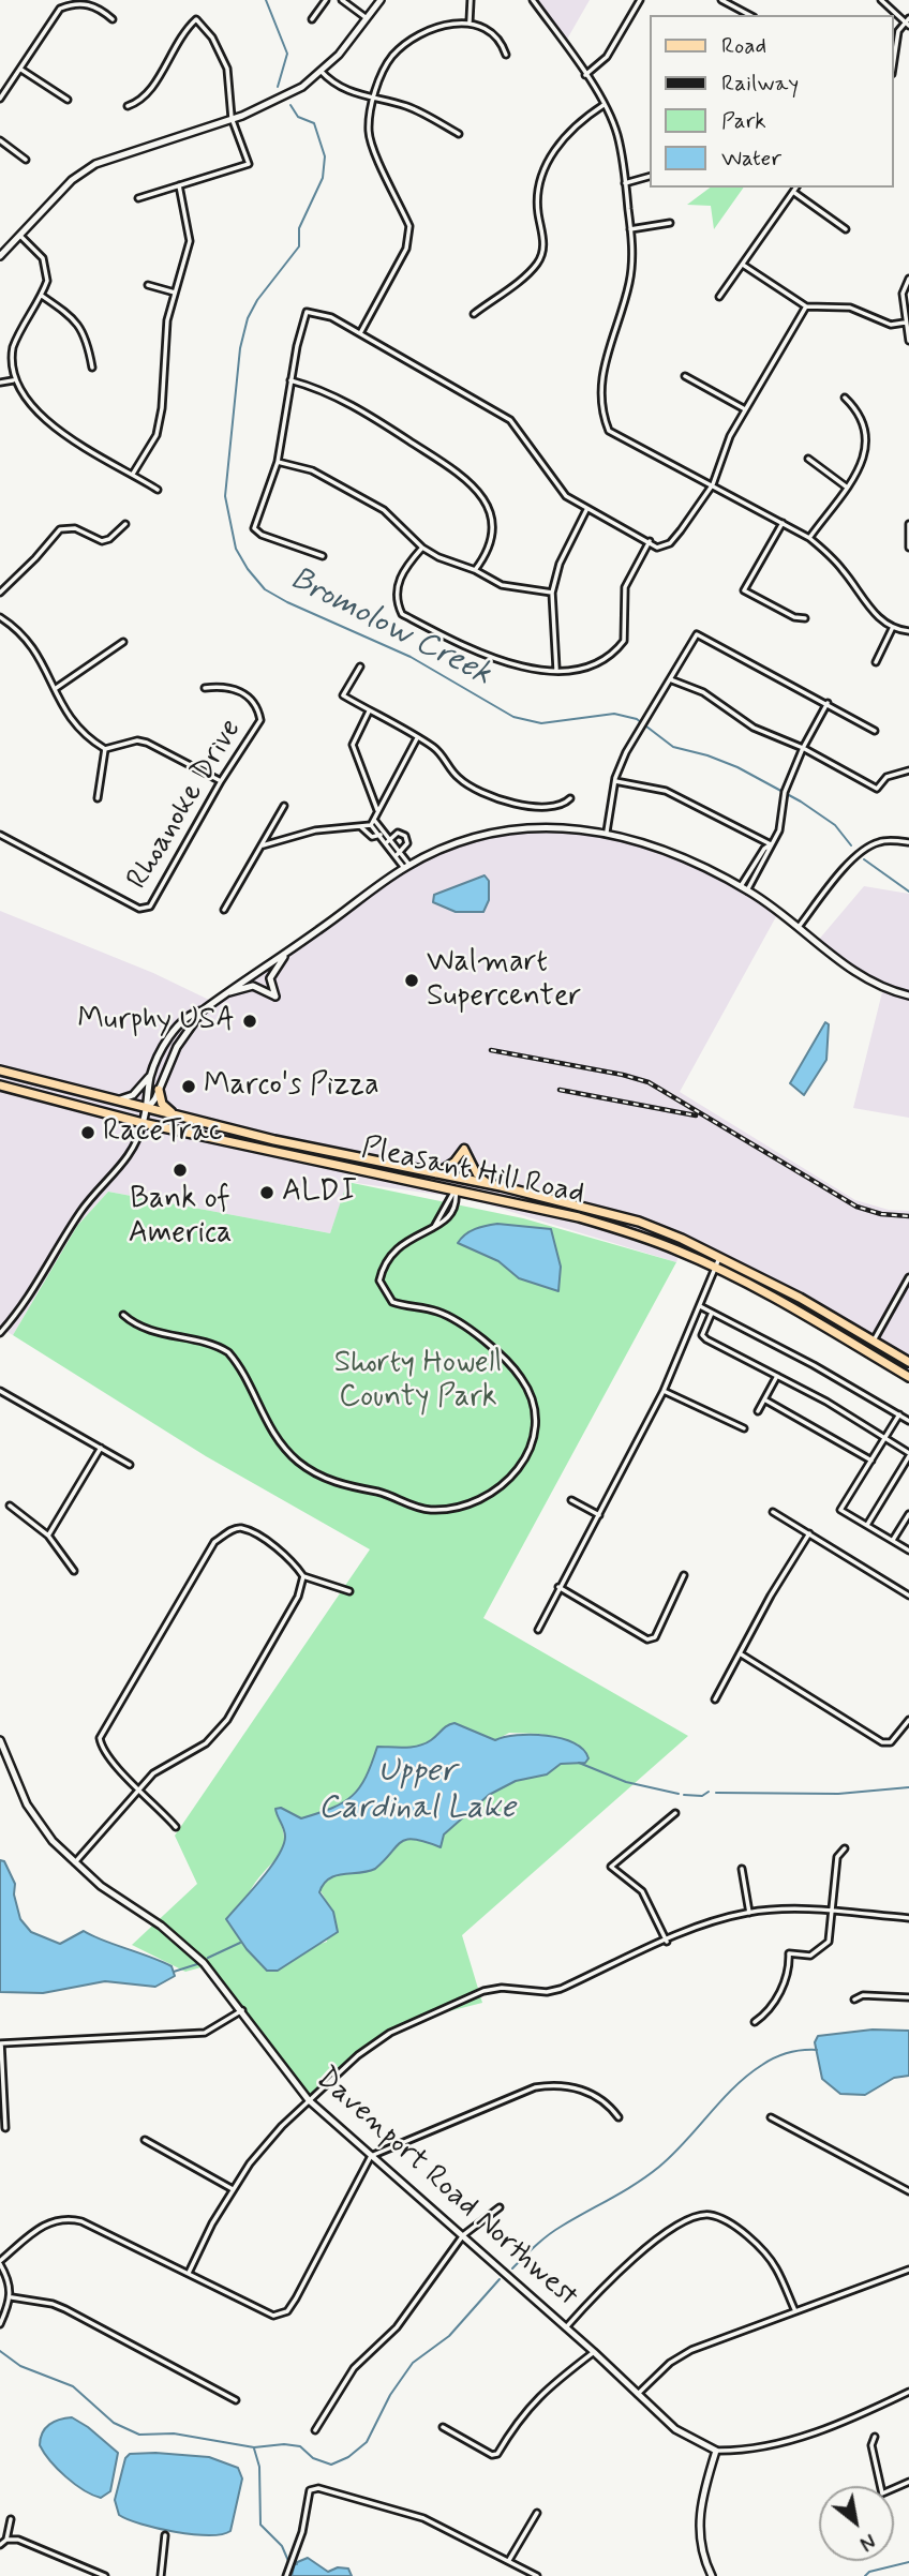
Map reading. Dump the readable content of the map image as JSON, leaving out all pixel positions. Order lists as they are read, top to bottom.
{
  "streets": {
    "highway": ["Pleasant Hill Road"],
    "street": ["Rhoanoke Drive", "Davenport Road Northwest"]
  },
  "water": ["Bromolow Creek", "Upper Cardinal Lake"],
  "parks": ["Shorty Howell County Park"],
  "places": [
    "Walmart Supercenter",
    "Murphy USA",
    "Marco's Pizza",
    "RaceTrac",
    "Bank of America",
    "ALDI"
  ],
  "legend": [
    "Road",
    "Railway",
    "Park",
    "Water"
  ],
  "north": "bottom right"
}
